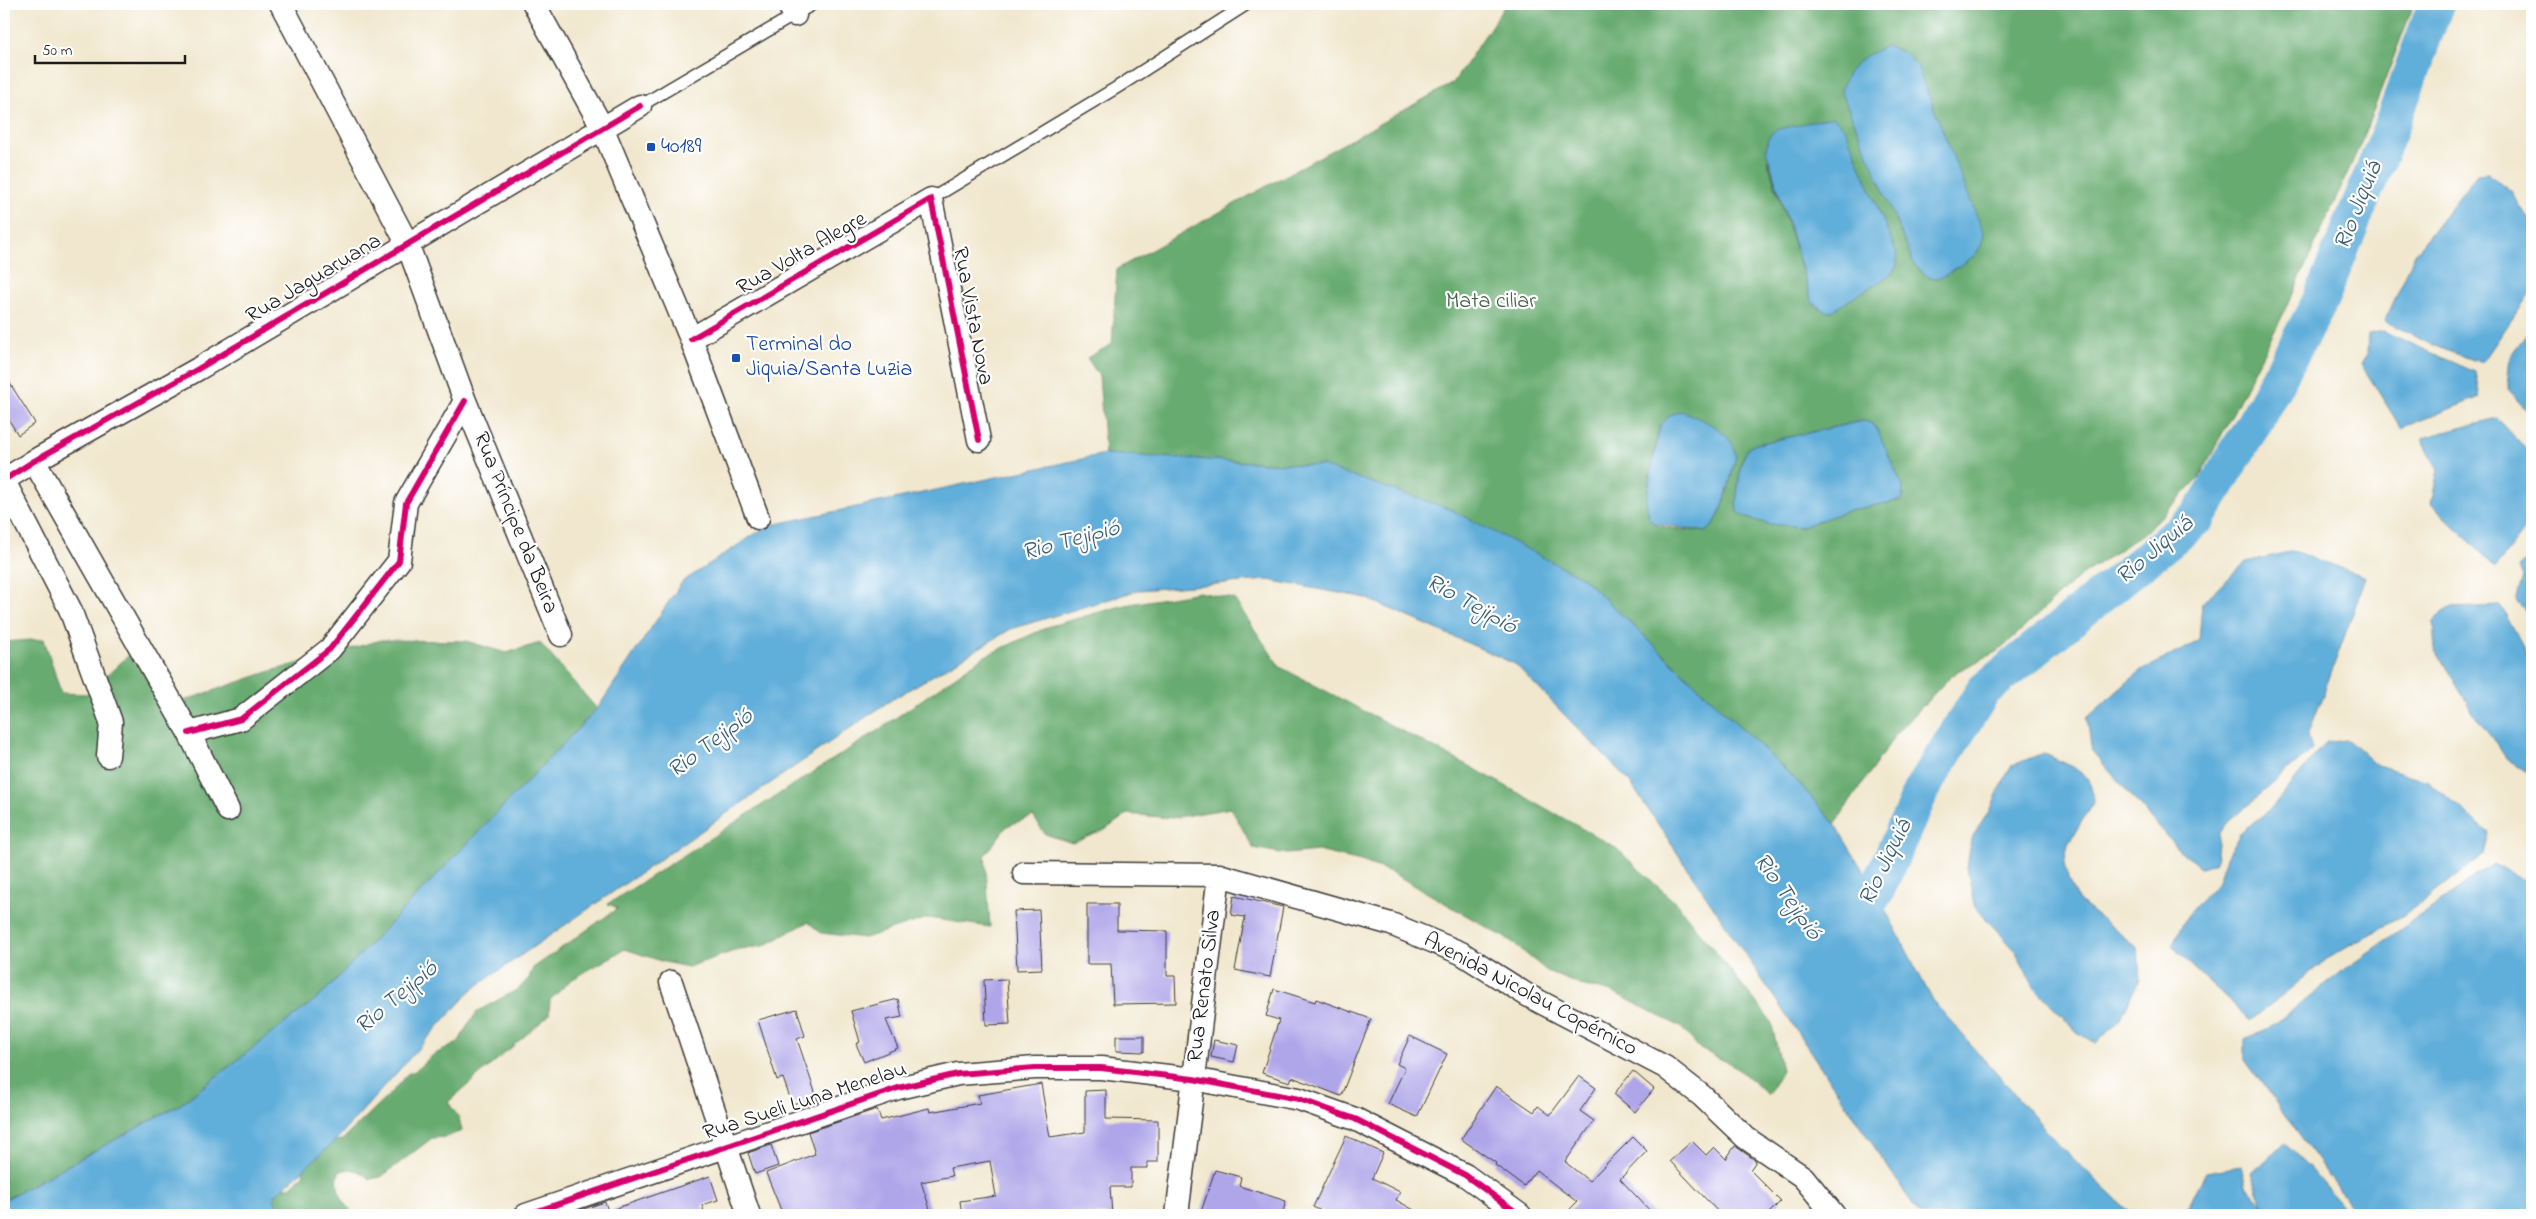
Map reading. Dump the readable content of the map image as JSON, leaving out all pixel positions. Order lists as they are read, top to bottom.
{
  "streets": {
    "street": [
      "Rua Volta Alegre",
      "Rua Jaguaruana",
      "Rua Vista Nova",
      "Rua Príncipe da Beira",
      "Rua Renato Silva",
      "Avenida Nicolau Copérnico",
      "Rua Sueli Luna Menelau"
    ]
  },
  "crossings": [
    ["Rua Volta Alegre", "Rua Vista Nova"],
    ["Rua Jaguaruana", "Rua Príncipe da Beira"],
    ["Rua Renato Silva", "Avenida Nicolau Copérnico"],
    ["Rua Renato Silva", "Rua Sueli Luna Menelau"]
  ],
  "water": ["Rio Jiquiá", "Rio Tejipió"],
  "parks": ["Mata ciliar"],
  "places": {
    "transit": ["40189", "Terminal do Jiquia/Santa Luzia"]
  },
  "scale_bar": "50 m"
}
